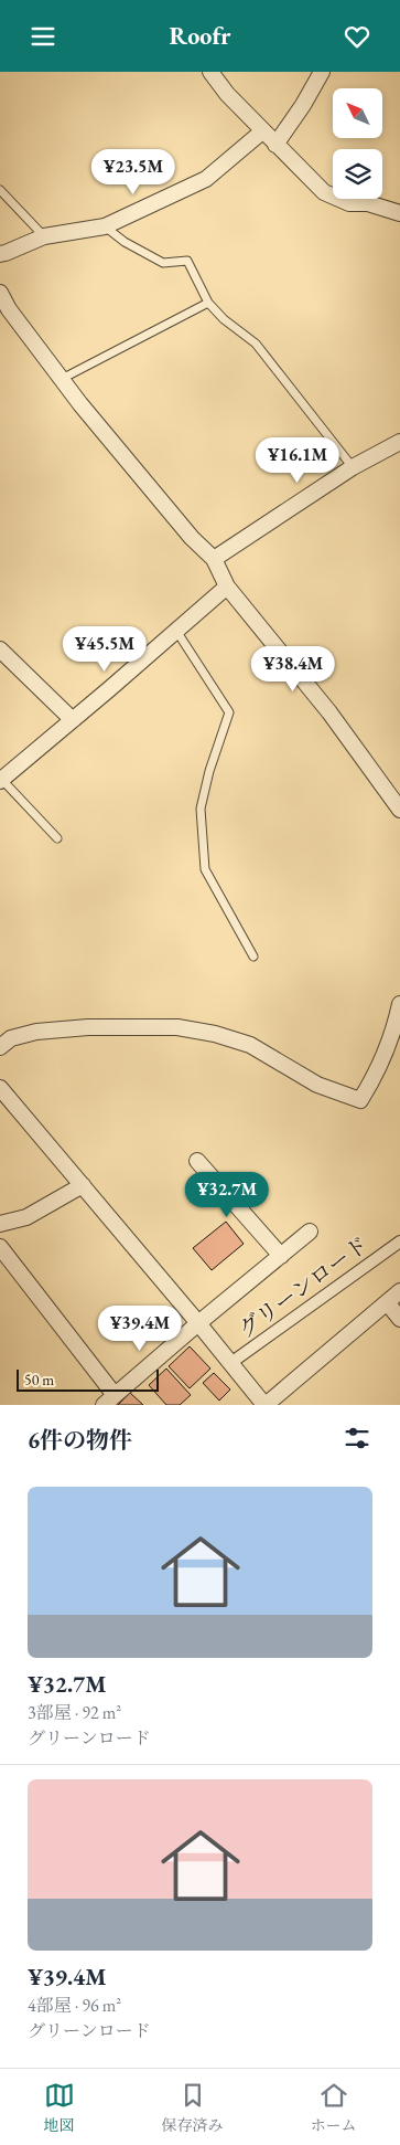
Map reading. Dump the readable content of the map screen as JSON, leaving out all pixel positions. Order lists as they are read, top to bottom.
{
  "streets": {
    "street": ["グリーンロード"]
  },
  "scale_bar": "50 m",
  "north": "top left",
  "page": {
    "header": "Roofr",
    "price": [
      "¥23.5M",
      "¥16.1M",
      "¥45.5M",
      "¥38.4M",
      "¥32.7M",
      "¥39.4M"
    ],
    "scale": "50 m",
    "heading": "6件の物件",
    "list": [
      {
        "name": "¥32.7M",
        "note": "3部屋 · 92 m² · グリーンロード"
      },
      {
        "name": "¥39.4M",
        "note": "4部屋 · 96 m² · グリーンロード"
      }
    ],
    "tabs": ["地図", "保存済み", "ホーム"]
  }
}
